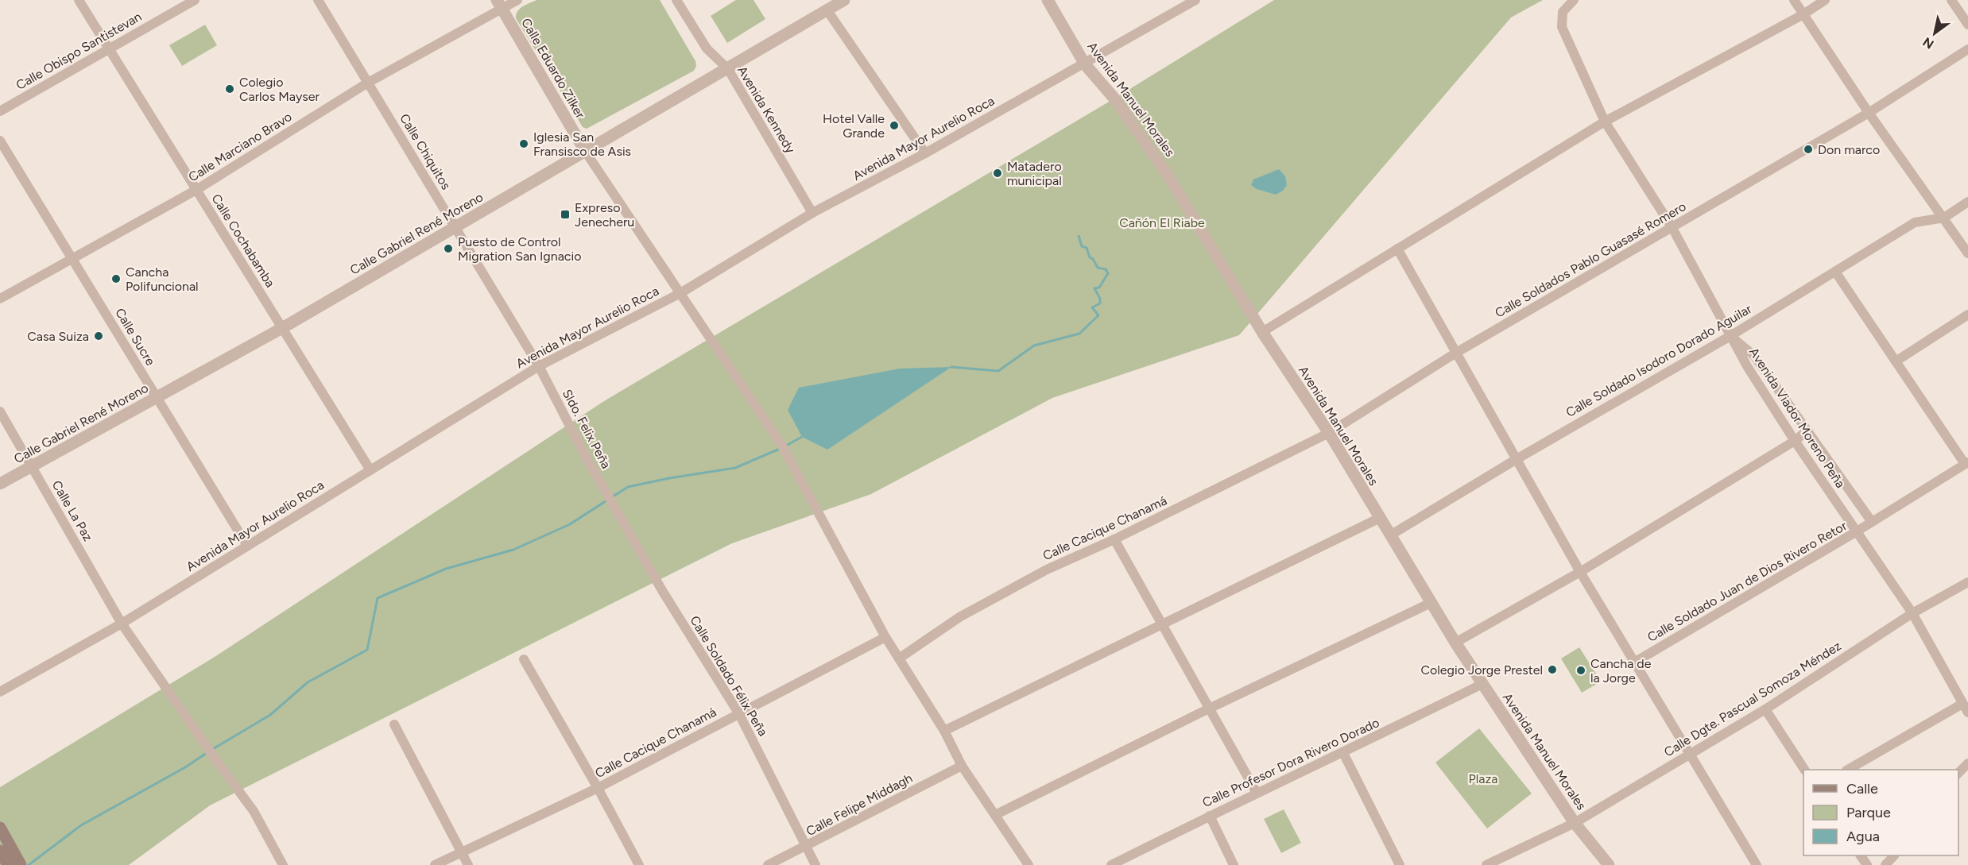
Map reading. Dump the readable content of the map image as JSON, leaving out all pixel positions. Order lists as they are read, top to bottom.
{
  "streets": {
    "street": [
      "Calle Obispo Santistevan",
      "Calle Eduardo Zilker",
      "Avenida Manuel Morales",
      "Avenida Kennedy",
      "Avenida Mayor Aurelio Roca",
      "Calle Marciano Bravo",
      "Calle Chiquitos",
      "Calle Gabriel René Moreno",
      "Calle Cochabamba",
      "Calle Soldados Pablo Guasasé Romero",
      "Calle Sucre",
      "Calle Soldado Isodoro Dorado Aguilar",
      "Avenida Viador Moreno Peña",
      "Sldo. Felix Peña",
      "Calle La Paz",
      "Calle Cacique Chanamá",
      "Calle Soldado Juan de Dios Rivero Retor",
      "Calle Soldado Félix Peña",
      "Calle Dgte. Pascual Somoza Méndez",
      "Calle Profesor Dora Rivero Dorado",
      "Calle Felipe Middagh"
    ]
  },
  "crossings": [
    ["Calle Obispo Santistevan", "Calle Cochabamba"],
    ["Calle Eduardo Zilker", "Avenida Mayor Aurelio Roca"],
    ["Calle Eduardo Zilker", "Calle Marciano Bravo"],
    ["Calle Eduardo Zilker", "Calle Gabriel René Moreno"],
    ["Calle Eduardo Zilker", "Calle Cacique Chanamá"],
    ["Calle Eduardo Zilker", "Calle Felipe Middagh"],
    ["Avenida Manuel Morales", "Avenida Mayor Aurelio Roca"],
    ["Avenida Manuel Morales", "Calle Soldados Pablo Guasasé Romero"],
    ["Avenida Manuel Morales", "Calle Soldado Isodoro Dorado Aguilar"],
    ["Avenida Manuel Morales", "Calle Cacique Chanamá"],
    ["Avenida Manuel Morales", "Calle Dgte. Pascual Somoza Méndez"],
    ["Avenida Manuel Morales", "Calle Profesor Dora Rivero Dorado"],
    ["Avenida Kennedy", "Avenida Mayor Aurelio Roca"],
    ["Avenida Kennedy", "Calle Gabriel René Moreno"],
    ["Avenida Mayor Aurelio Roca", "Calle Chiquitos"],
    ["Avenida Mayor Aurelio Roca", "Calle Cochabamba"],
    ["Avenida Mayor Aurelio Roca", "Calle Sucre"],
    ["Avenida Mayor Aurelio Roca", "Sldo. Felix Peña"],
    ["Avenida Mayor Aurelio Roca", "Calle La Paz"],
    ["Calle Marciano Bravo", "Calle Chiquitos"],
    ["Calle Marciano Bravo", "Calle Cochabamba"],
    ["Calle Marciano Bravo", "Calle Sucre"],
    ["Calle Chiquitos", "Calle Gabriel René Moreno"],
    ["Calle Chiquitos", "Sldo. Felix Peña"],
    ["Calle Gabriel René Moreno", "Calle Cochabamba"],
    ["Calle Gabriel René Moreno", "Calle Sucre"],
    ["Calle Gabriel René Moreno", "Calle La Paz"],
    ["Calle Soldados Pablo Guasasé Romero", "Calle Cacique Chanamá"],
    ["Calle Soldado Isodoro Dorado Aguilar", "Avenida Viador Moreno Peña"],
    ["Avenida Viador Moreno Peña", "Calle Soldado Juan de Dios Rivero Retor"],
    ["Avenida Viador Moreno Peña", "Calle Dgte. Pascual Somoza Méndez"],
    ["Sldo. Felix Peña", "Calle Soldado Félix Peña"],
    ["Calle Cacique Chanamá", "Calle Soldado Félix Peña"],
    ["Calle Soldado Félix Peña", "Calle Felipe Middagh"]
  ],
  "parks": ["Cañón El Riabe", "Plaza"],
  "places": {
    "other": [
      "Colegio Carlos Mayser",
      "Hotel Valle Grande",
      "Iglesia San Fransisco de Asis",
      "Don marco",
      "Matadero municipal",
      "Puesto de Control Migration San Ignacio",
      "Cancha Polifuncional",
      "Casa Suiza",
      "Colegio Jorge Prestel",
      "Cancha de la Jorge"
    ],
    "transit": ["Expreso Jenecheru"]
  },
  "legend": ["Calle", "Parque", "Agua"],
  "north": "bottom left"
}
